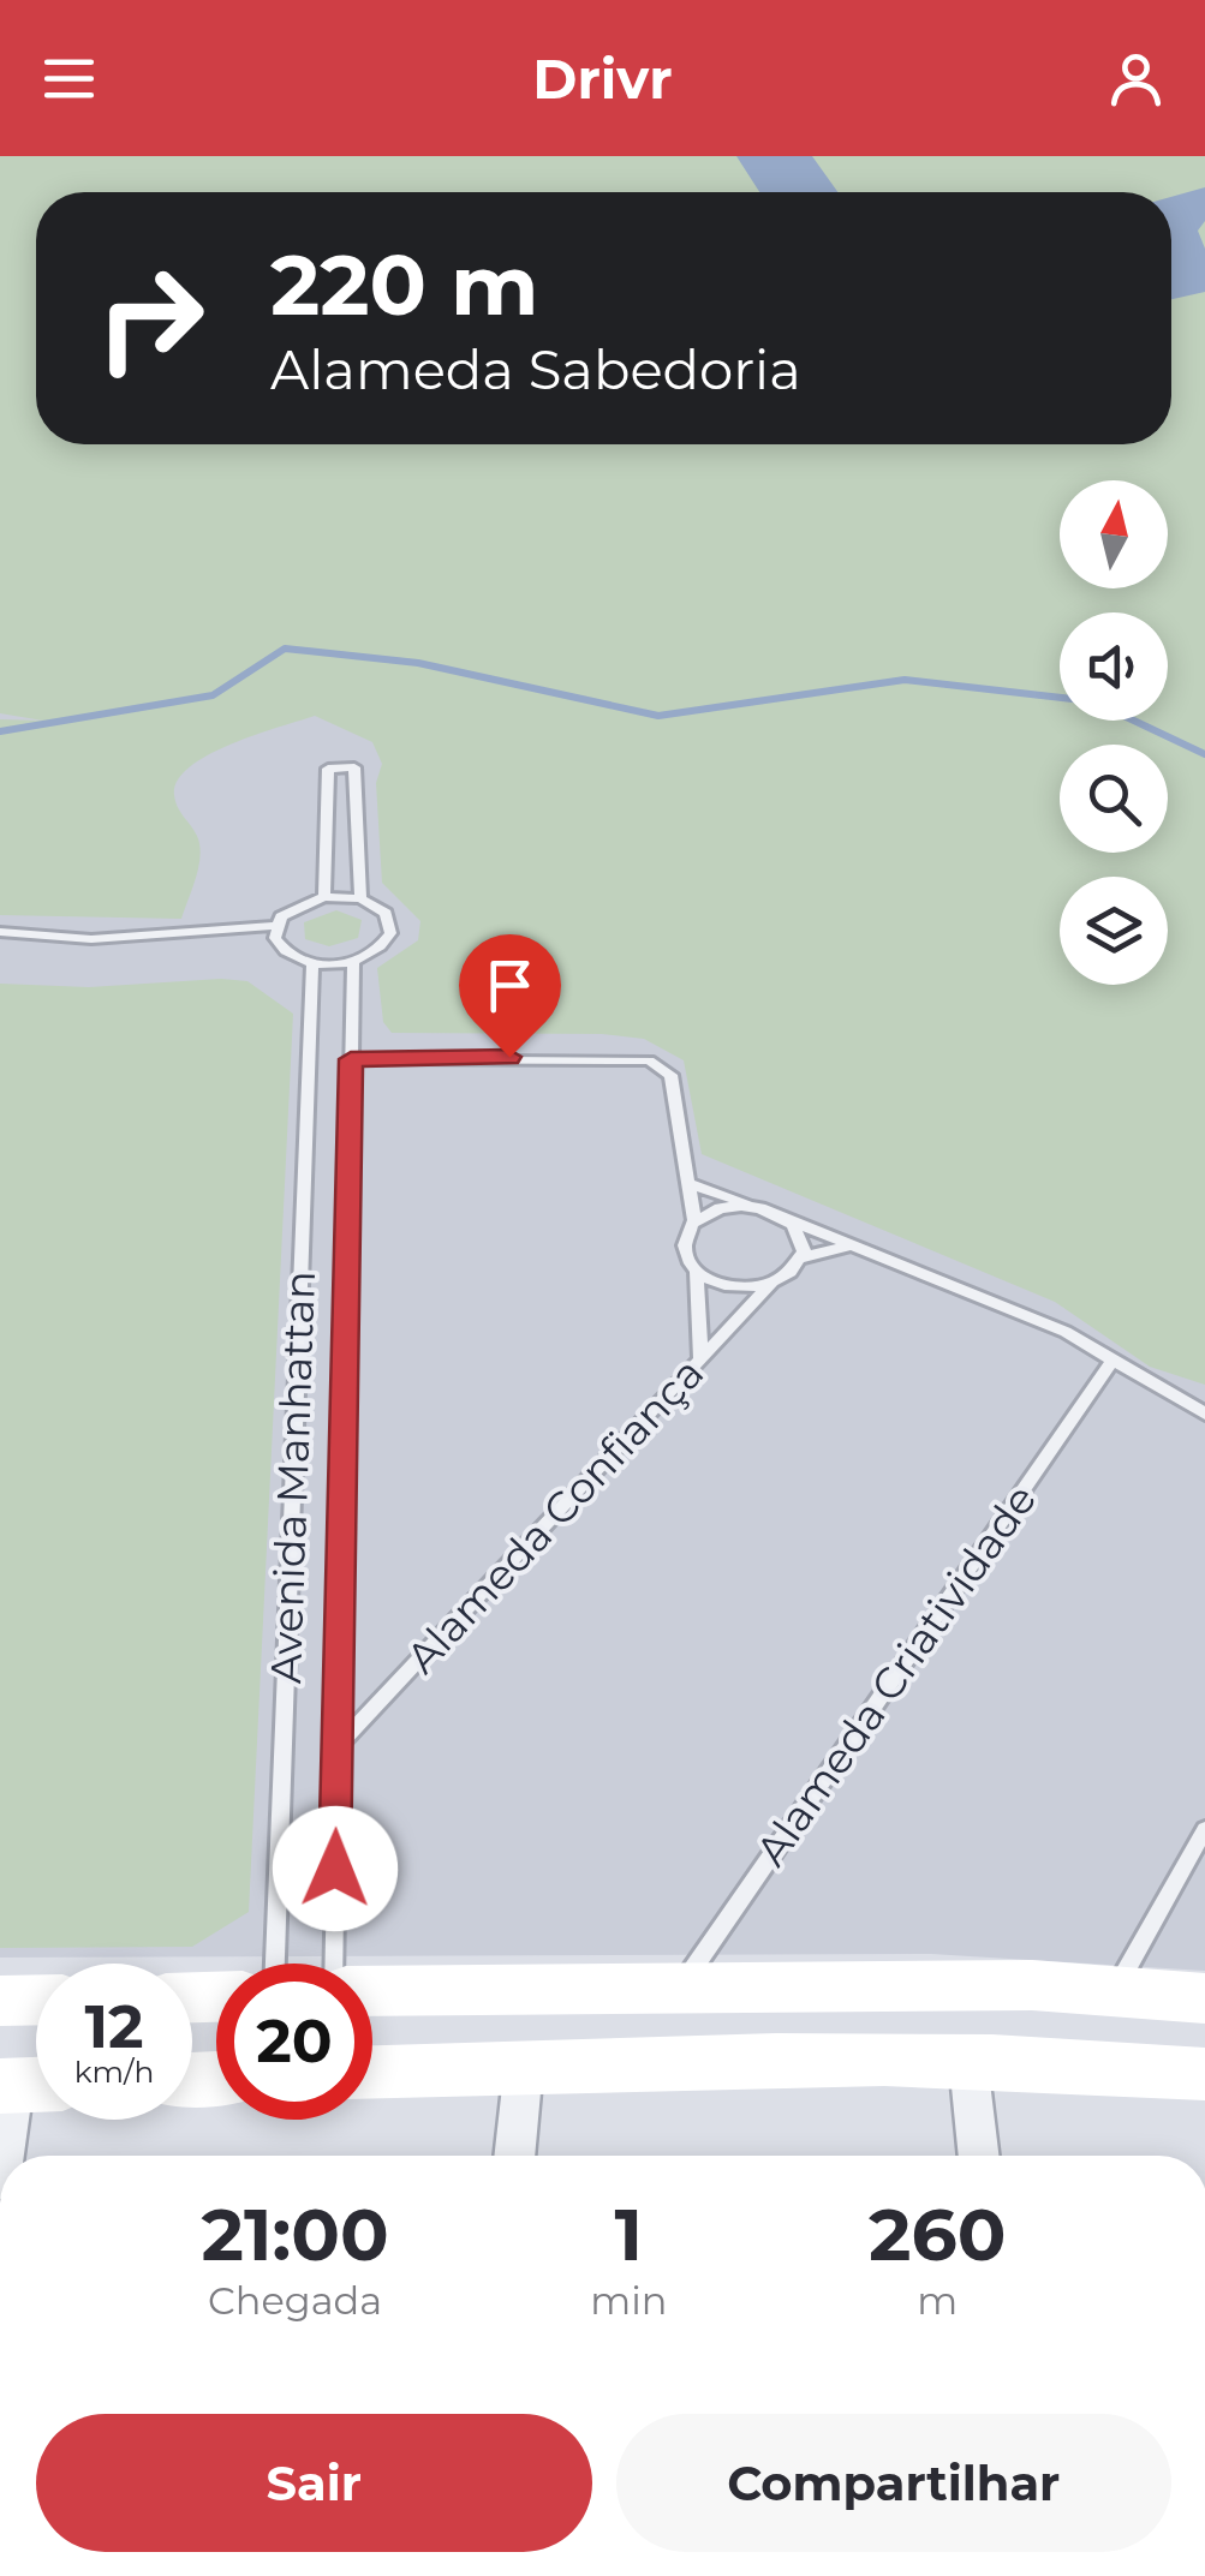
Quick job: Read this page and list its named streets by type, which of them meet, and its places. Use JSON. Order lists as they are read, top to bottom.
{
  "streets": {
    "lane": ["Avenida Manhattan", "Alameda Confiança", "Alameda Criatividade"]
  },
  "crossings": [
    ["Avenida Manhattan", "Alameda Confiança"]
  ],
  "north": "top",
  "page": {
    "header": "Drivr",
    "turn": ["220 m", "Alameda Sabedoria"],
    "speed": "12 km/h",
    "limit": "20",
    "eta": [
      "21:00",
      "Chegada",
      "1",
      "min",
      "260",
      "m"
    ],
    "buttons": ["Sair", "Compartilhar"]
  }
}
